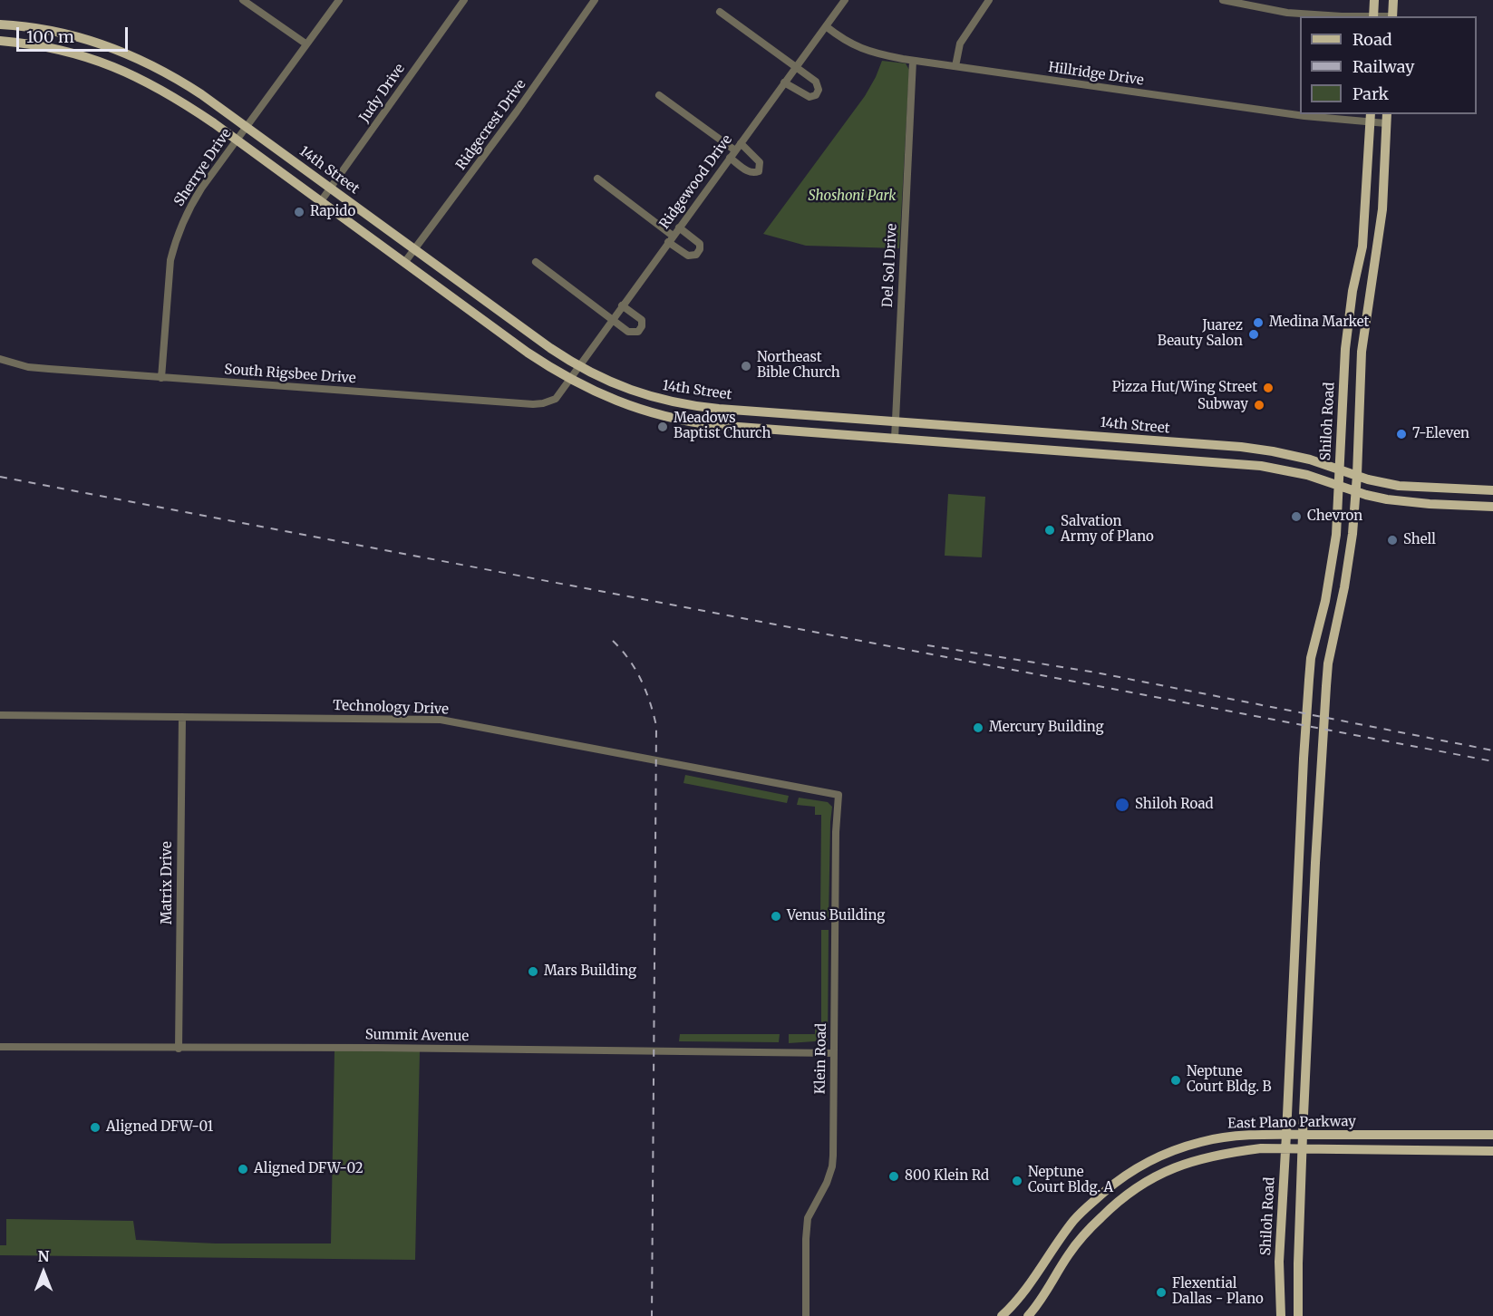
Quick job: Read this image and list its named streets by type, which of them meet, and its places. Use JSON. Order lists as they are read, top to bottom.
{
  "streets": {
    "main road": ["14th Street", "Shiloh Road", "East Plano Parkway"],
    "street": [
      "Hillridge Drive",
      "Judy Drive",
      "Ridgecrest Drive",
      "Sherrye Drive",
      "Ridgewood Drive",
      "Del Sol Drive",
      "South Rigsbee Drive",
      "Technology Drive",
      "Matrix Drive",
      "Summit Avenue",
      "Klein Road"
    ]
  },
  "crossings": [
    ["Hillridge Drive", "Ridgewood Drive"],
    ["Hillridge Drive", "Del Sol Drive"],
    ["Hillridge Drive", "Shiloh Road"],
    ["Judy Drive", "14th Street"],
    ["Ridgecrest Drive", "14th Street"],
    ["Sherrye Drive", "14th Street"],
    ["Sherrye Drive", "South Rigsbee Drive"],
    ["14th Street", "Ridgewood Drive"],
    ["14th Street", "Del Sol Drive"],
    ["14th Street", "Shiloh Road"],
    ["Ridgewood Drive", "South Rigsbee Drive"],
    ["Shiloh Road", "East Plano Parkway"],
    ["Technology Drive", "Matrix Drive"],
    ["Technology Drive", "Klein Road"],
    ["Matrix Drive", "Summit Avenue"],
    ["Summit Avenue", "Klein Road"]
  ],
  "parks": ["Shoshoni Park"],
  "places": [
    "Rapido",
    "Medina Market",
    "Juarez Beauty Salon",
    "Northeast Bible Church",
    "Pizza Hut/Wing Street",
    "Subway",
    "Meadows Baptist Church",
    "7-Eleven",
    "Chevron",
    "Salvation Army of Plano",
    "Shell",
    "Mercury Building",
    "Shiloh Road",
    "Venus Building",
    "Mars Building",
    "Neptune Court Bldg. B",
    "Aligned DFW-01",
    "Aligned DFW-02",
    "800 Klein Rd",
    "Neptune Court Bldg. A",
    "Flexential Dallas - Plano"
  ],
  "legend": ["Road", "Railway", "Park"],
  "scale_bar": "100 m",
  "north": "top"
}
